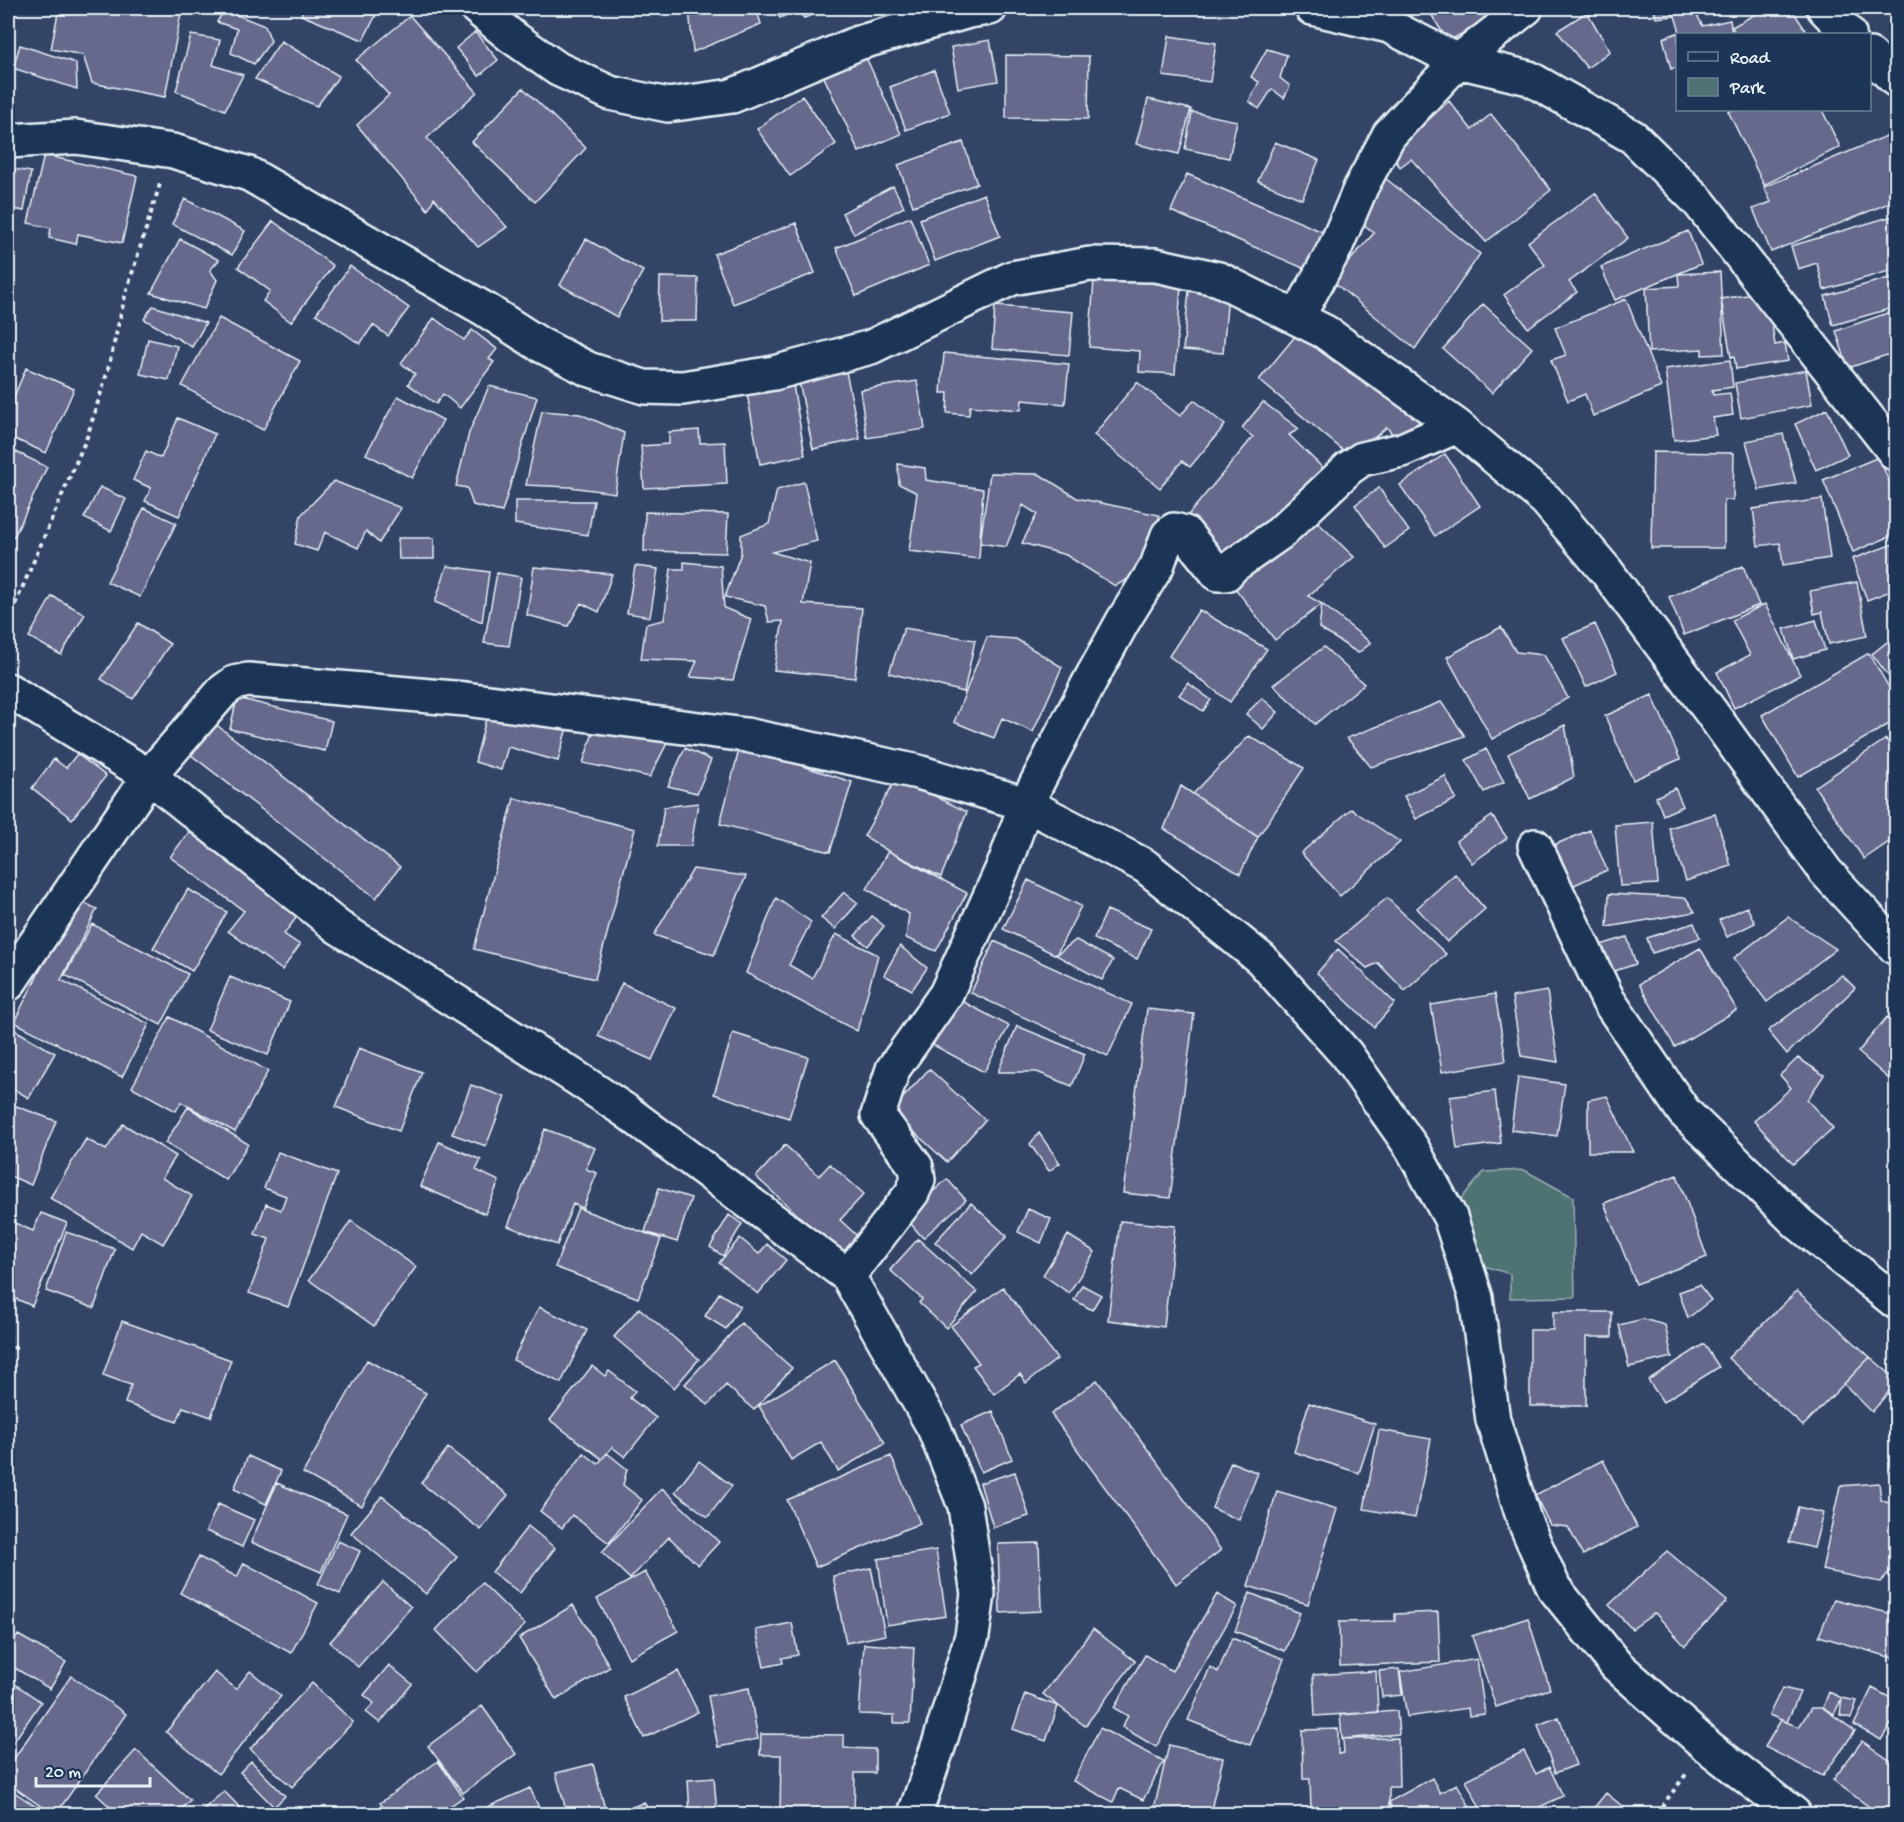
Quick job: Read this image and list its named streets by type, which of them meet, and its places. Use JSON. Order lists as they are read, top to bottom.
{
  "legend": ["Road", "Park"],
  "scale_bar": "20 m"
}
